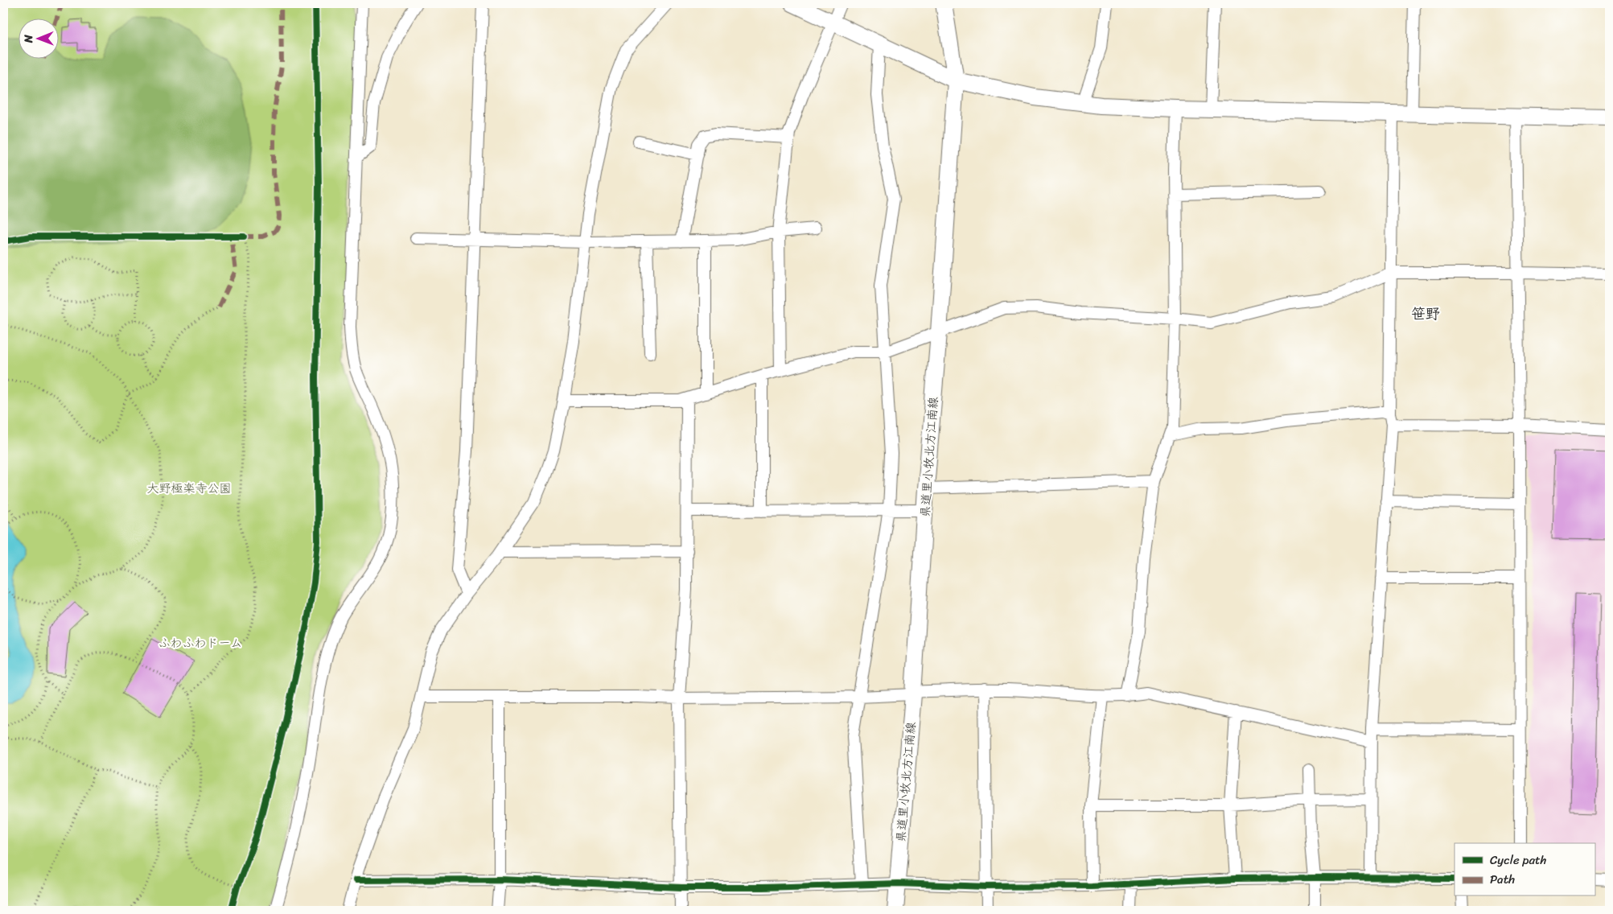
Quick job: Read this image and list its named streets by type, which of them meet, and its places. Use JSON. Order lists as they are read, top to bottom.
{
  "streets": {
    "main road": ["県道里小牧北方江南線"]
  },
  "districts": ["笹野"],
  "parks": ["大野極楽寺公園", "ふわふわドーム"],
  "legend": ["Cycle path", "Path"],
  "north": "left"
}
